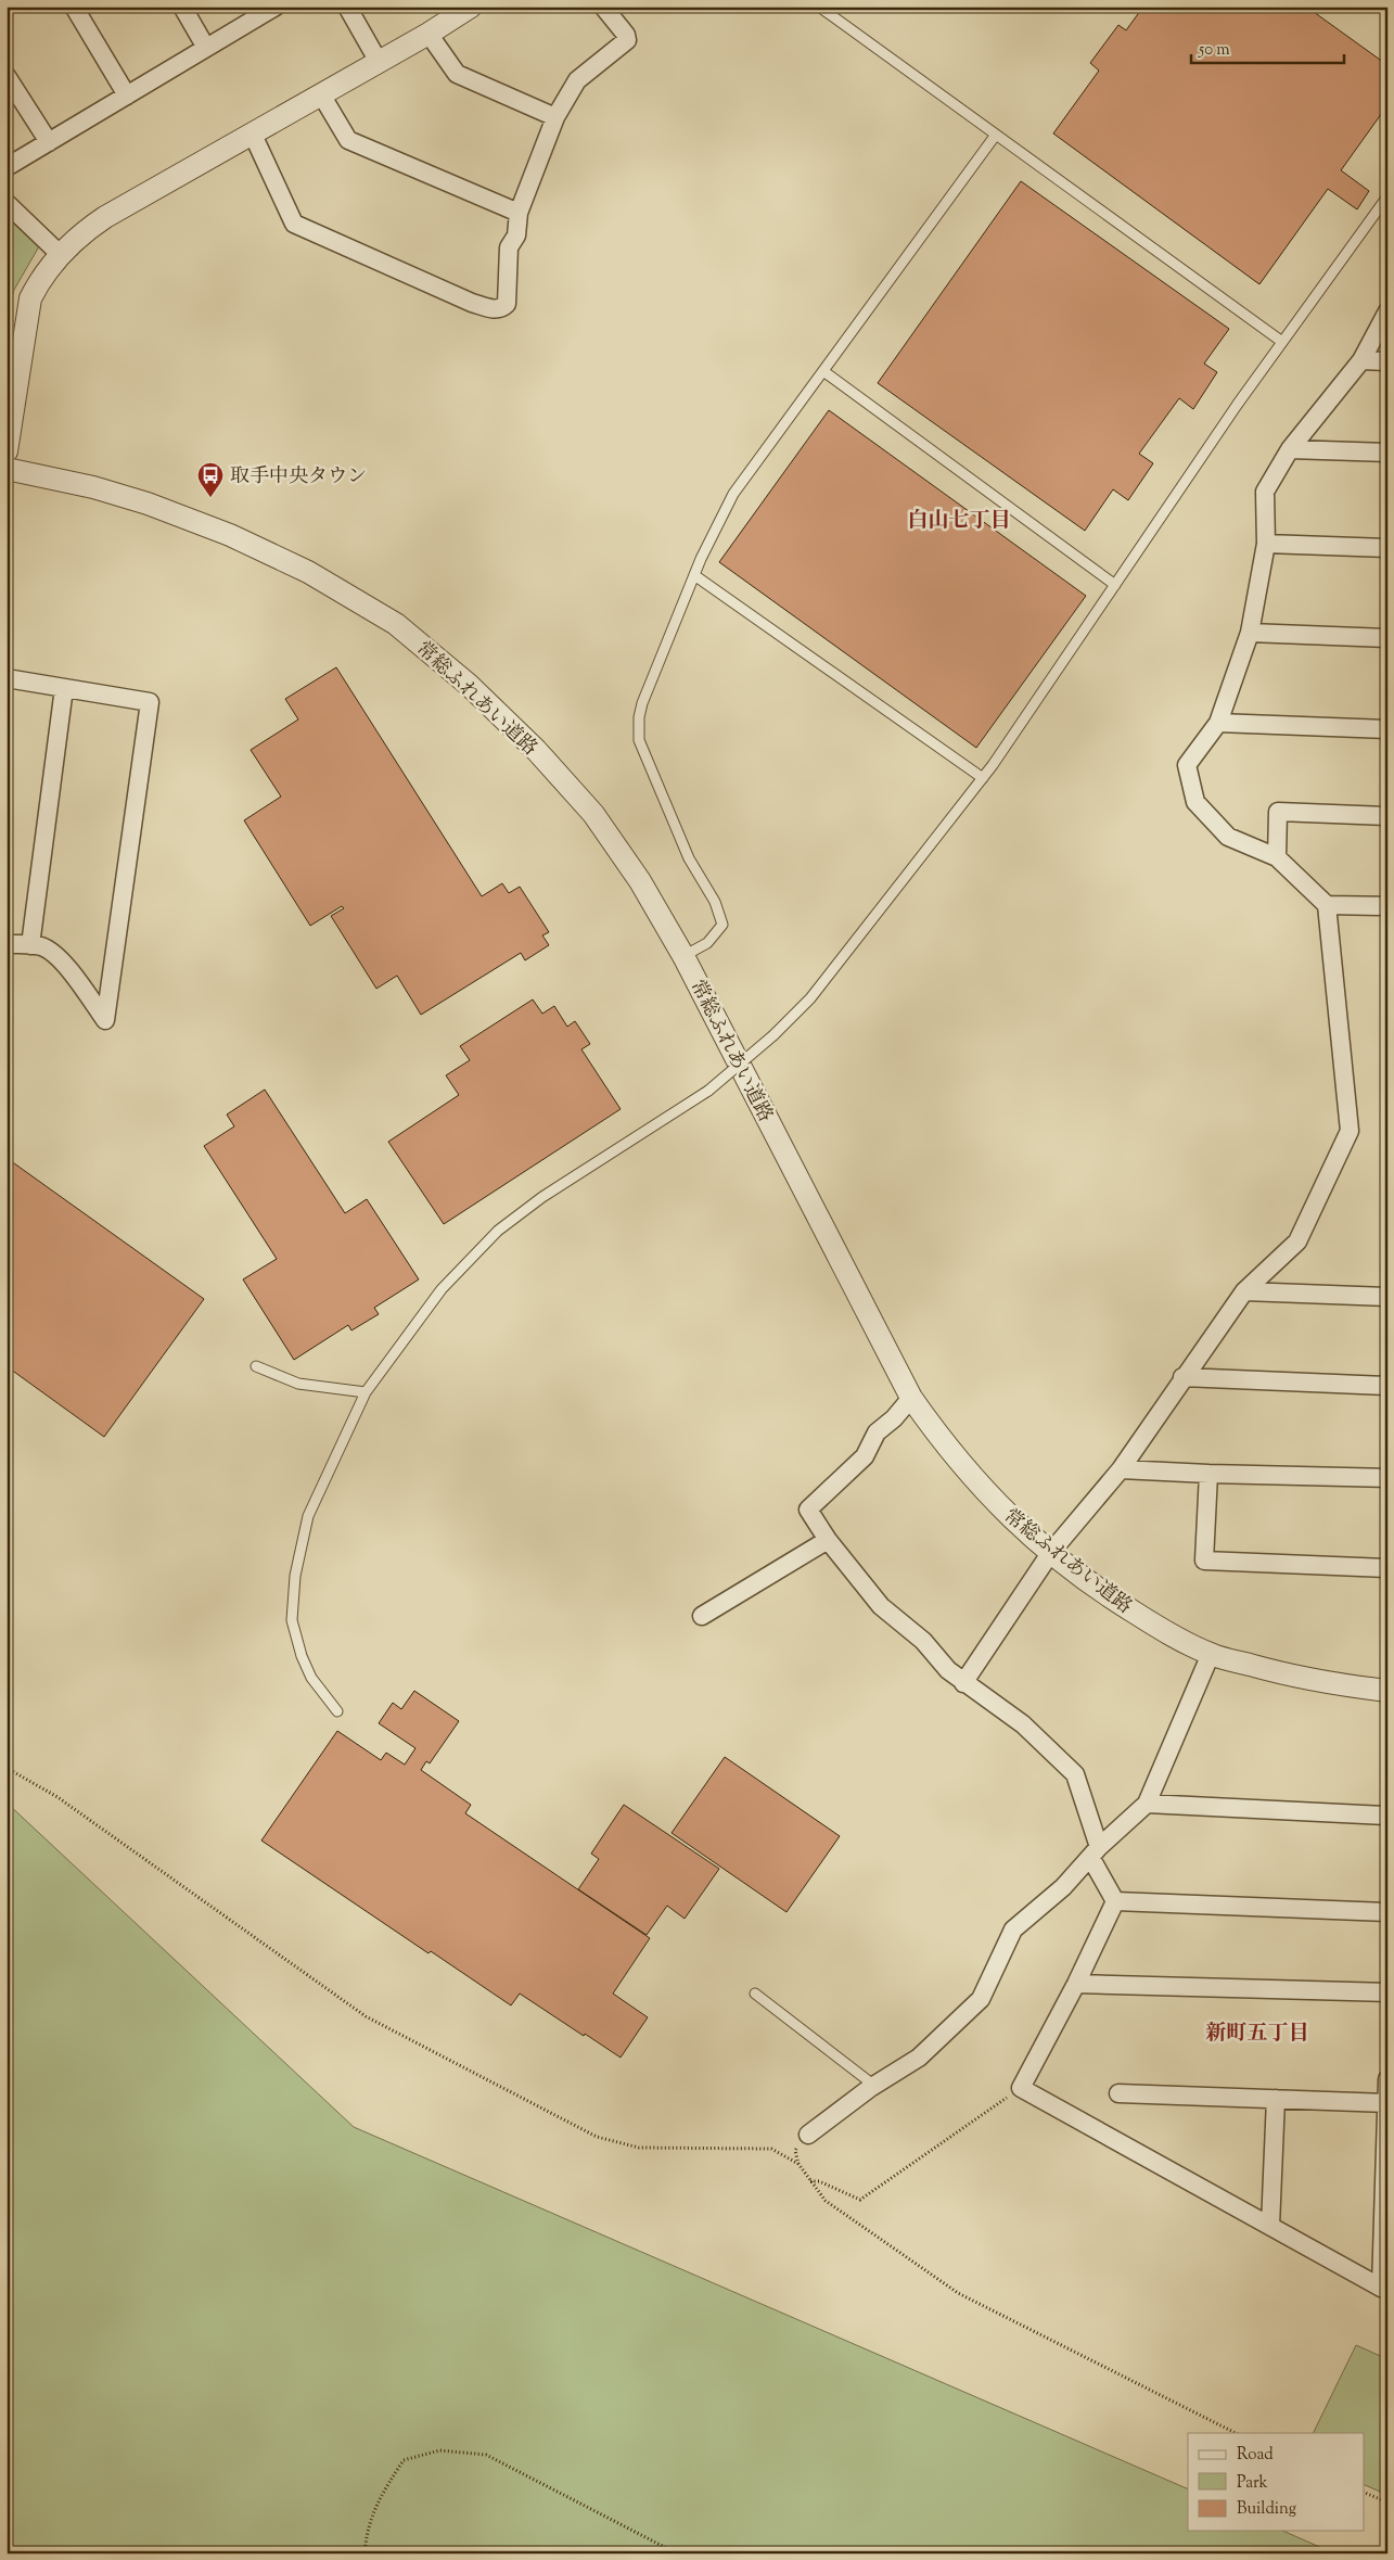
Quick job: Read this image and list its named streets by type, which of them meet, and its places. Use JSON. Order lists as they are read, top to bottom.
{
  "streets": {
    "street": ["常総ふれあい道路"]
  },
  "districts": ["白山七丁目", "新町五丁目"],
  "places": {
    "bus stop": ["取手中央タウン"]
  },
  "legend": ["Road", "Park", "Building"],
  "scale_bar": "50 m"
}
